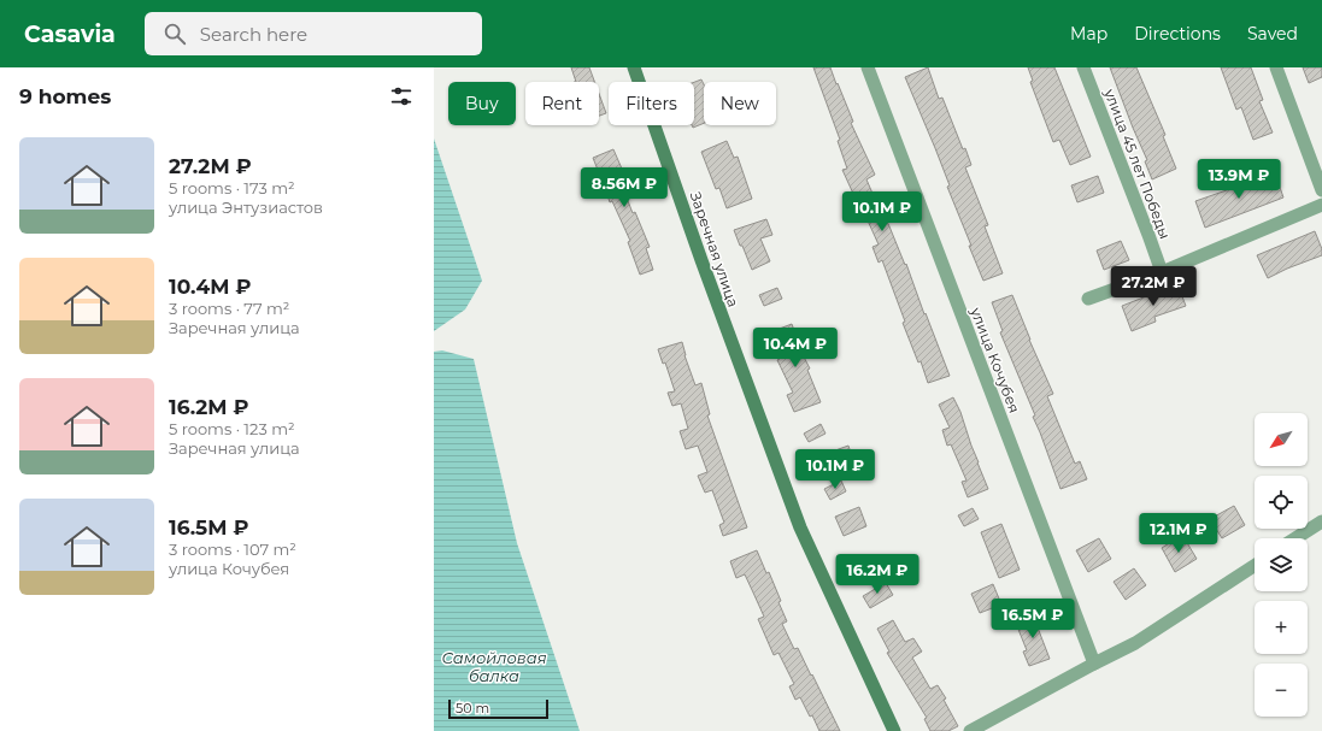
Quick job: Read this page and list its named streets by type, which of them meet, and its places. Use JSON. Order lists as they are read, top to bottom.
{
  "streets": {
    "main road": ["Заречная улица"],
    "street": ["улица 45 лет Победы", "улица Кочубея"]
  },
  "water": ["Самойловая балка"],
  "scale_bar": "50 m",
  "north": "bottom left",
  "page": {
    "header": "Casavia",
    "search": "Search here",
    "nav": ["Map", "Directions", "Saved"],
    "heading": "9 homes",
    "chip": [
      "Buy",
      "Rent",
      "Filters",
      "New"
    ],
    "list": [
      {
        "name": "27.2M ₽",
        "note": "5 rooms · 173 m² · улица Энтузиастов"
      },
      {
        "name": "10.4M ₽",
        "note": "3 rooms · 77 m² · Заречная улица"
      },
      {
        "name": "16.2M ₽",
        "note": "5 rooms · 123 m² · Заречная улица"
      },
      {
        "name": "16.5M ₽",
        "note": "3 rooms · 107 m² · улица Кочубея"
      }
    ],
    "price": [
      "13.9M ₽",
      "8.56M ₽",
      "10.1M ₽",
      "27.2M ₽",
      "10.4M ₽",
      "10.1M ₽",
      "12.1M ₽",
      "16.2M ₽",
      "16.5M ₽"
    ],
    "map_buttons": ["+", "−"],
    "scale": "50 m"
  }
}
